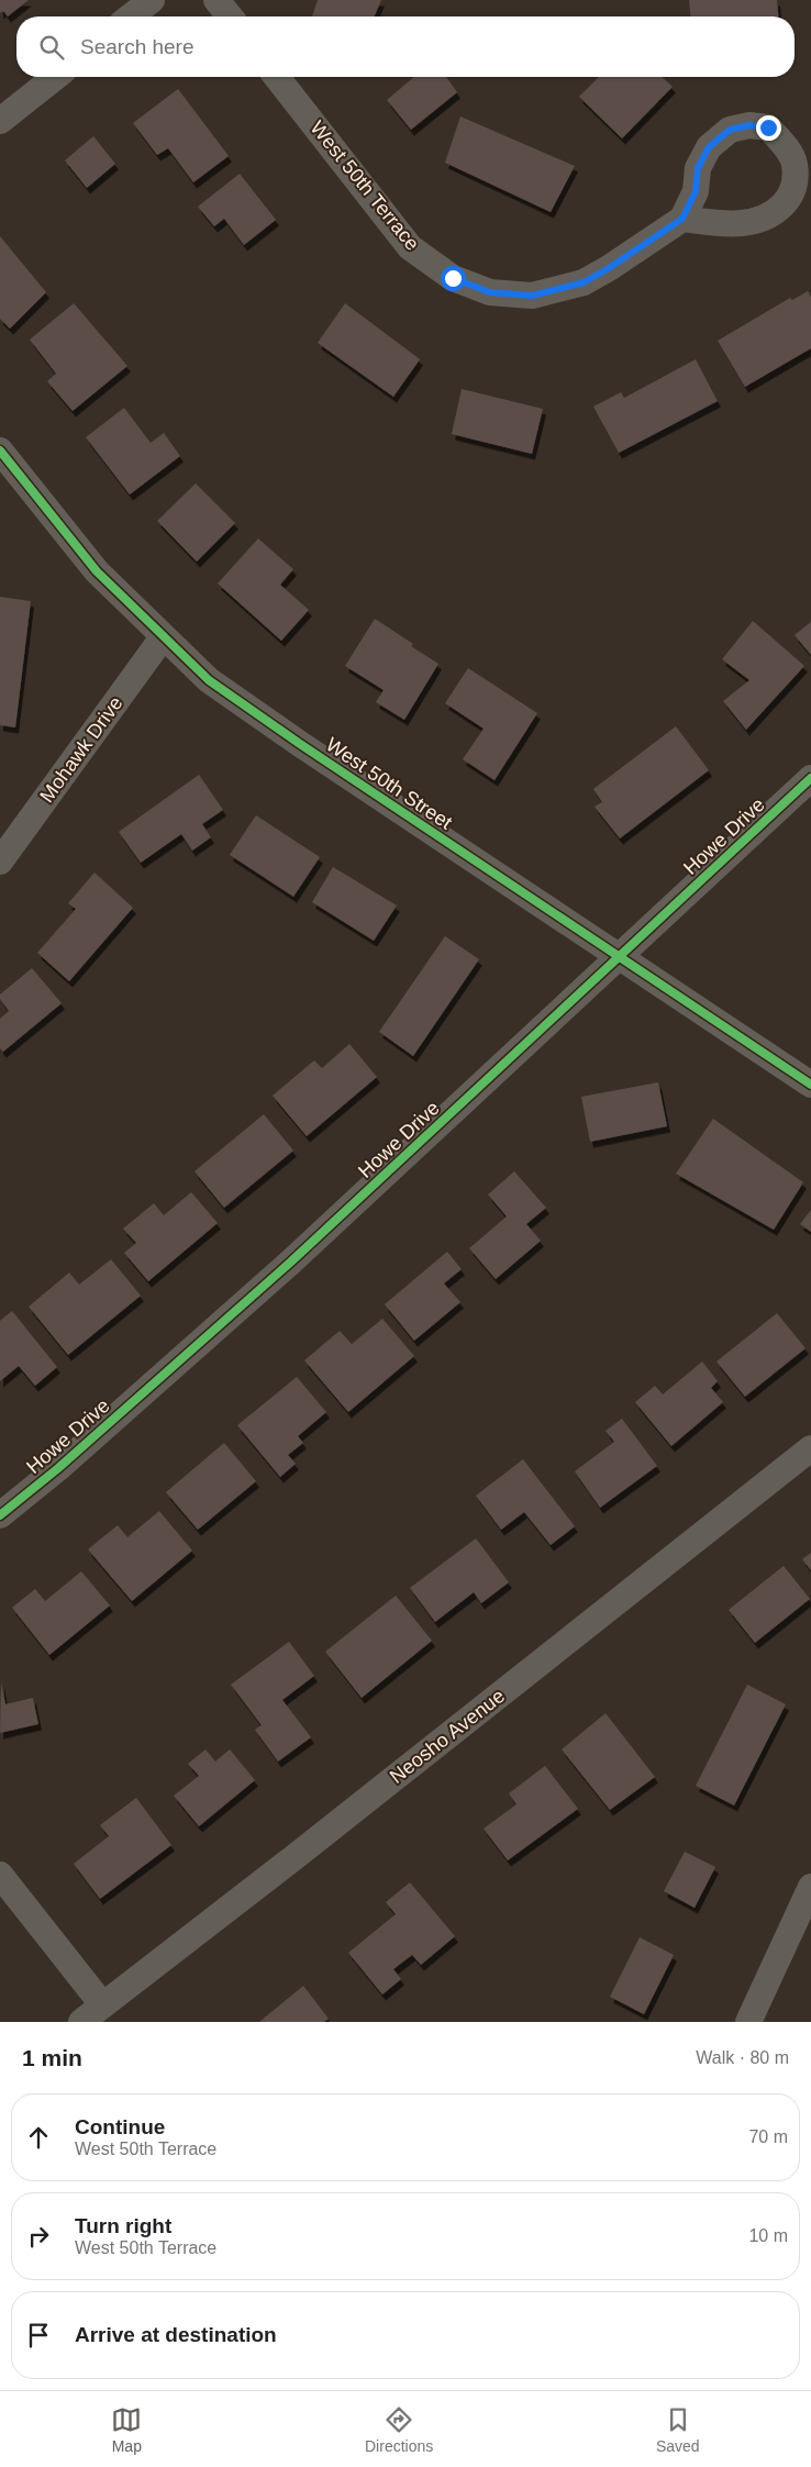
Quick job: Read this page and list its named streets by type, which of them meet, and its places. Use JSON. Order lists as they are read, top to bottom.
{
  "streets": {
    "street": [
      "West 50th Terrace",
      "Mohawk Drive",
      "West 50th Street",
      "Howe Drive",
      "Neosho Avenue"
    ]
  },
  "crossings": [
    ["Mohawk Drive", "West 50th Street"],
    ["West 50th Street", "Howe Drive"]
  ],
  "page": {
    "search": "Search here",
    "heading": ["1 min", "Walk · 80 m"],
    "list": [
      ["Continue", "West 50th Terrace", "70 m"],
      ["Turn right", "West 50th Terrace", "10 m"],
      "Arrive at destination"
    ],
    "nav": ["Map", "Directions", "Saved"]
  }
}
